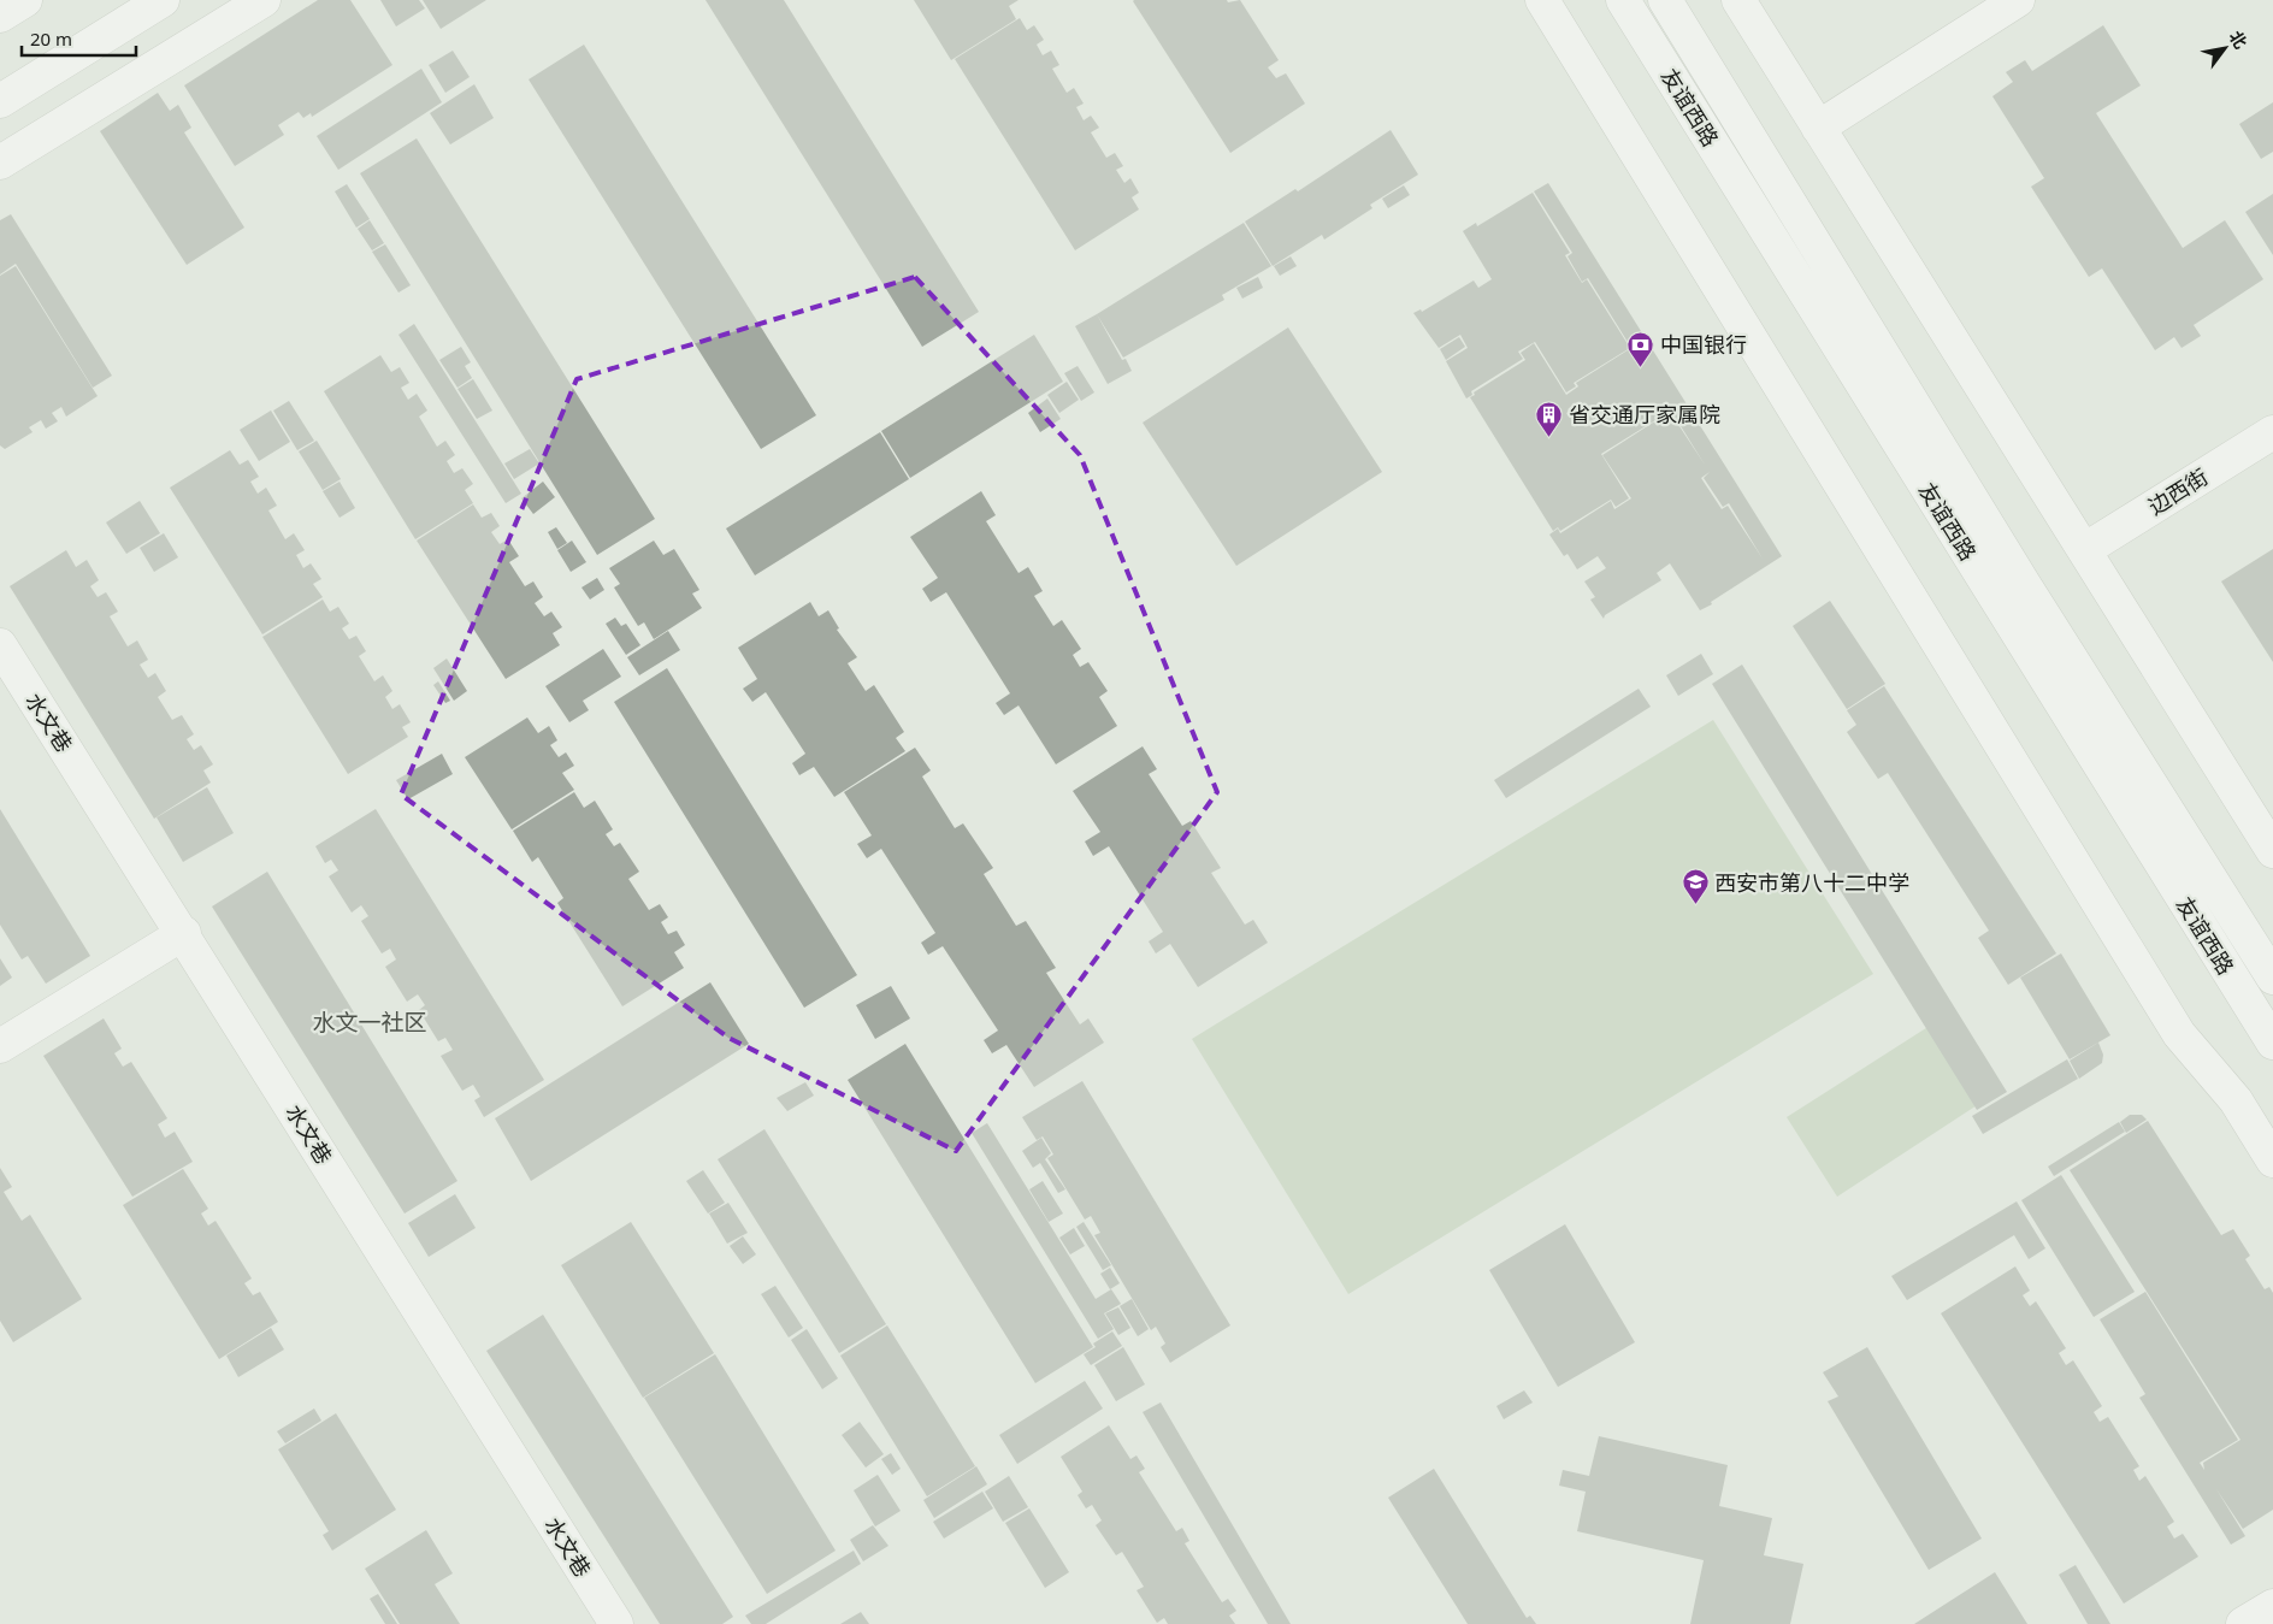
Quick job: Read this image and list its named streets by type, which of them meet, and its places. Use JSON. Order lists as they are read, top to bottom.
{
  "streets": {
    "street": ["友谊西路", "边西街", "水文巷"]
  },
  "districts": ["水文一社区"],
  "places": {
    "bank": ["中国银行"],
    "building": ["省交通厅家属院"],
    "school or university": ["西安市第八十二中学"]
  },
  "scale_bar": "20 m",
  "north": "top right"
}
